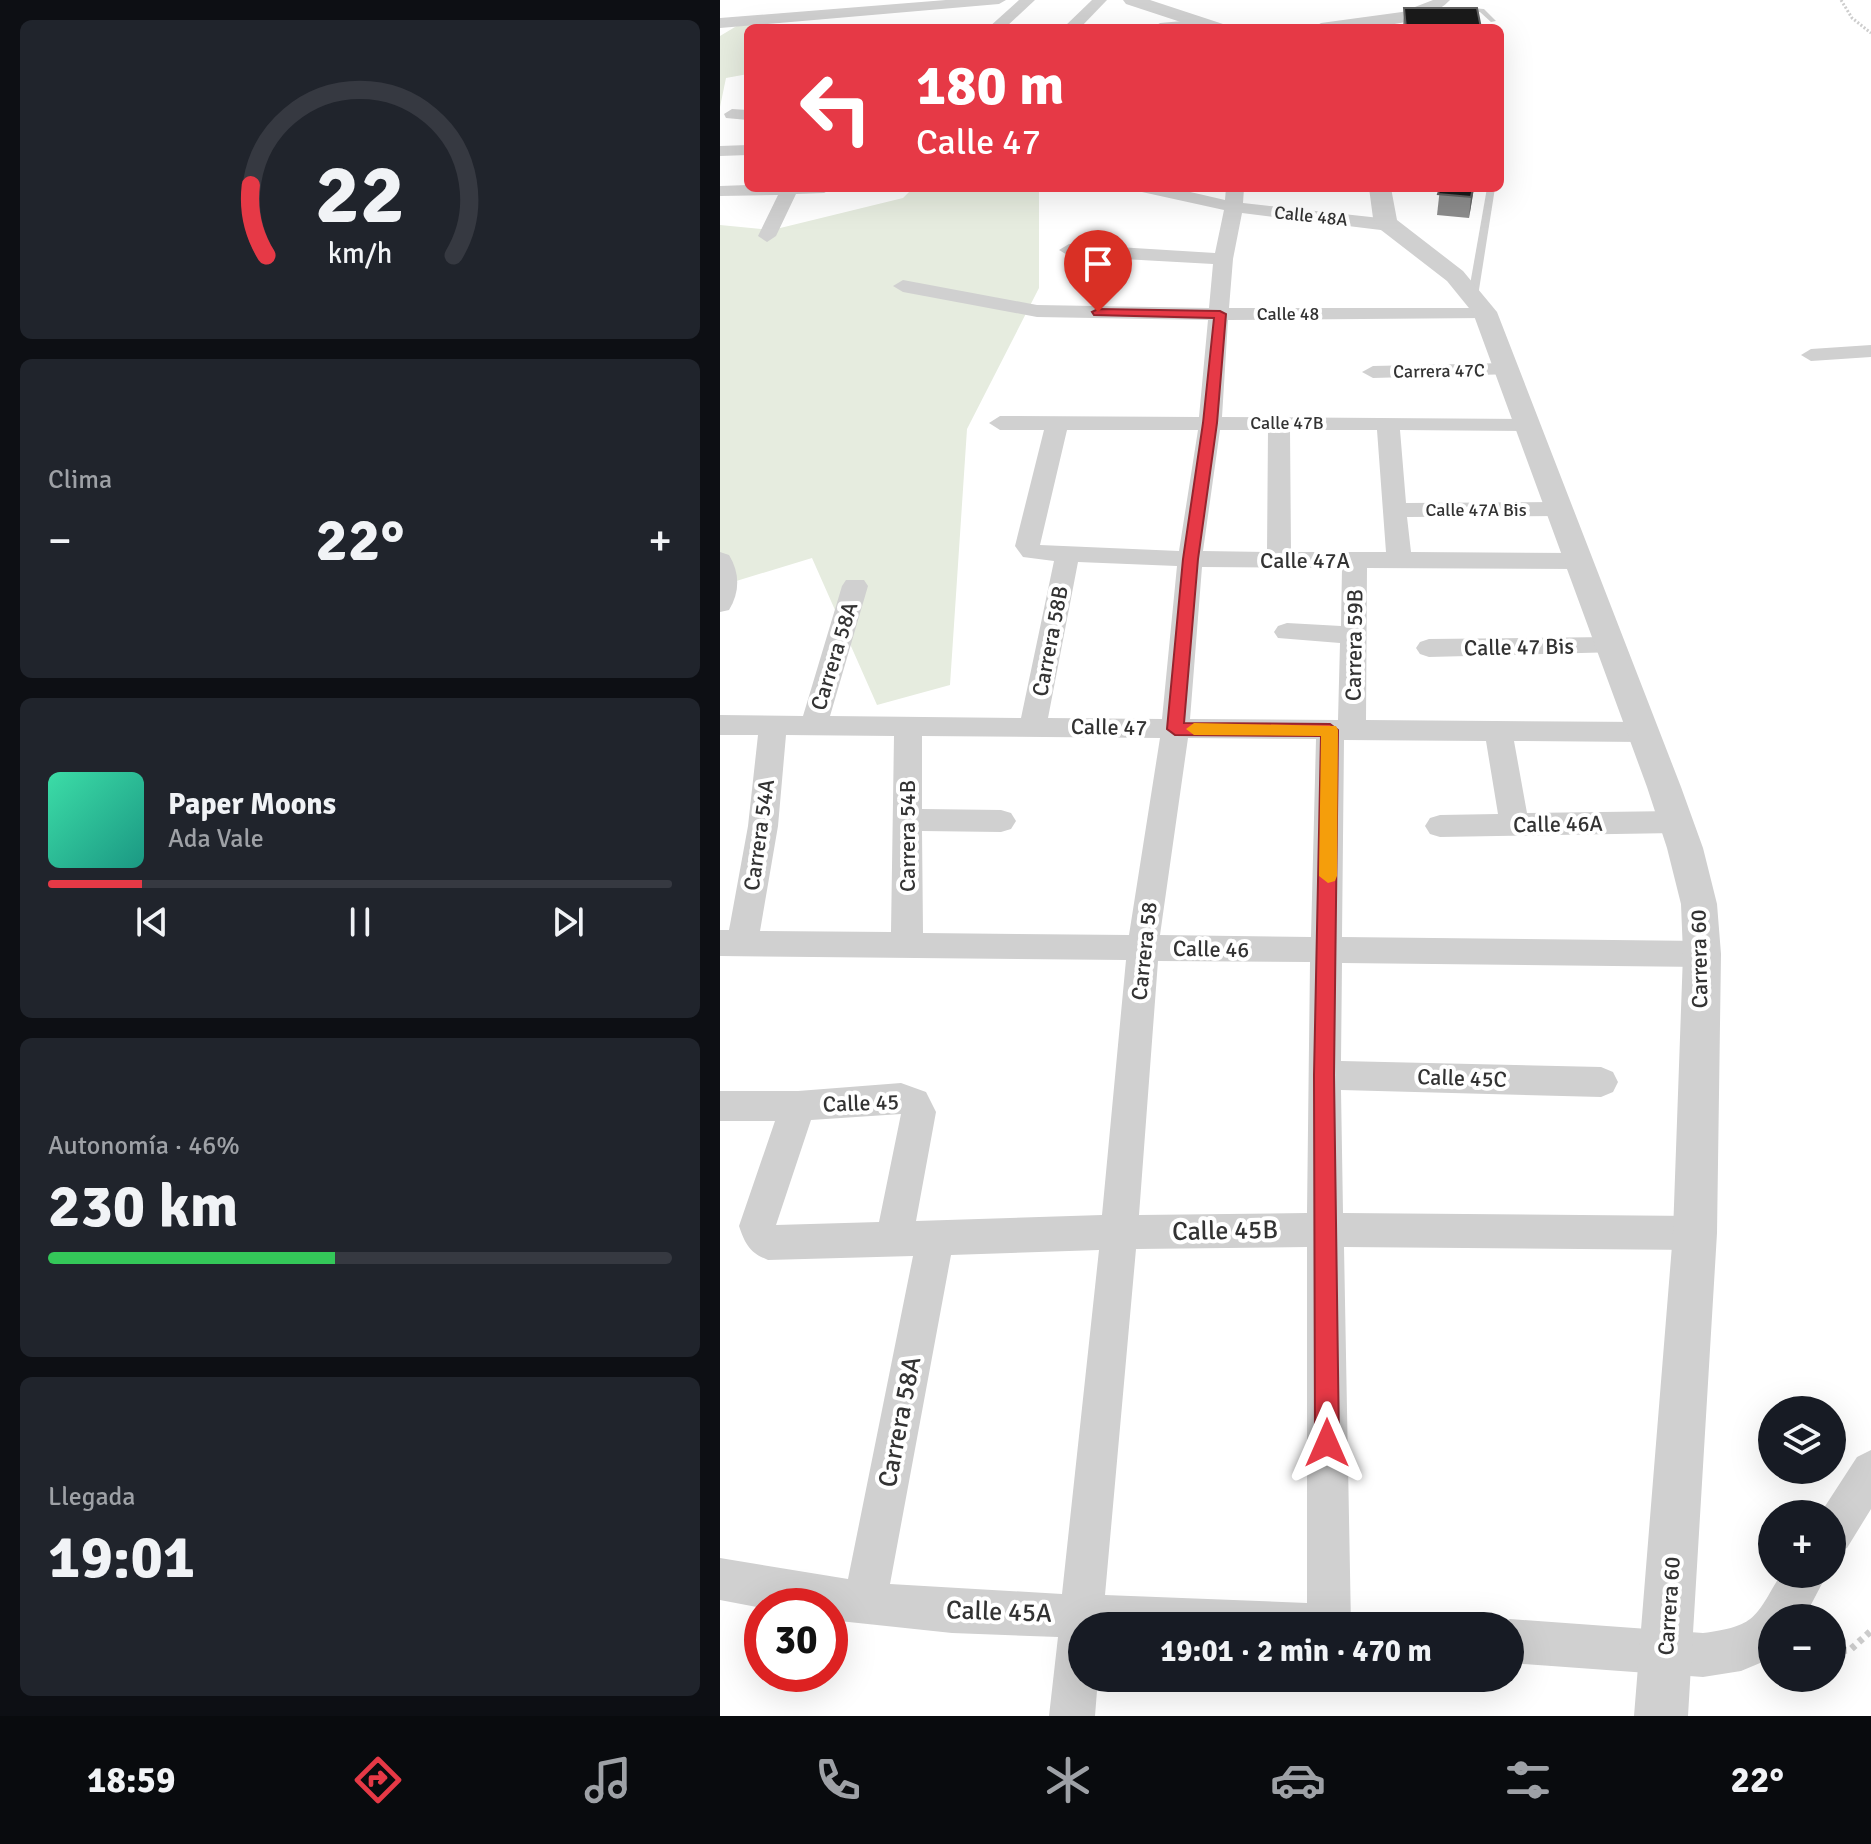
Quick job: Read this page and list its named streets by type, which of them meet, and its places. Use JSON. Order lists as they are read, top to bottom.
{
  "streets": {
    "street": [
      "Calle 48A",
      "Calle 48",
      "Carrera 47C",
      "Calle 47B",
      "Calle 47A Bis",
      "Calle 47A",
      "Carrera 58B",
      "Carrera 59B",
      "Calle 47 Bis",
      "Carrera 58A",
      "Calle 47",
      "Calle 46A",
      "Carrera 54A",
      "Carrera 54B",
      "Calle 46",
      "Carrera 58",
      "Carrera 60",
      "Calle 45C",
      "Calle 45",
      "Calle 45B",
      "Calle 45A"
    ]
  },
  "crossings": [
    ["Calle 48A", "Carrera 58"],
    ["Calle 48A", "Carrera 60"],
    ["Calle 48", "Carrera 58"],
    ["Calle 48", "Carrera 60"],
    ["Carrera 47C", "Carrera 60"],
    ["Calle 47B", "Calle 47A"],
    ["Calle 47B", "Carrera 58"],
    ["Calle 47B", "Carrera 60"],
    ["Calle 47A Bis", "Carrera 60"],
    ["Calle 47A", "Carrera 58B"],
    ["Calle 47A", "Carrera 59B"],
    ["Calle 47A", "Carrera 58"],
    ["Calle 47A", "Carrera 60"],
    ["Carrera 58B", "Calle 47"],
    ["Carrera 59B", "Calle 47"],
    ["Carrera 59B", "Calle 46"],
    ["Carrera 59B", "Calle 45C"],
    ["Carrera 59B", "Calle 45B"],
    ["Calle 47 Bis", "Carrera 60"],
    ["Carrera 58A", "Calle 47"],
    ["Carrera 58A", "Calle 45B"],
    ["Carrera 58A", "Calle 45A"],
    ["Calle 47", "Carrera 54A"],
    ["Calle 47", "Carrera 54B"],
    ["Calle 47", "Carrera 58"],
    ["Calle 47", "Carrera 60"],
    ["Calle 46A", "Carrera 60"],
    ["Carrera 54A", "Calle 46"],
    ["Carrera 54B", "Calle 46"],
    ["Calle 46", "Carrera 58"],
    ["Calle 46", "Carrera 60"],
    ["Carrera 58", "Calle 45B"],
    ["Carrera 60", "Calle 45B"],
    ["Calle 45", "Calle 45B"]
  ],
  "page": {
    "turn": ["180 m", "Calle 47"],
    "tile": [
      "Clima",
      ["Autonomía · 46%", "230 km"],
      ["Llegada", "19:01"]
    ],
    "heat": ["−", "22°", "+"],
    "song": ["Paper Moons", "Ada Vale"],
    "map_buttons": ["+", "−"],
    "limit": "30",
    "trip": "19:01 · 2 min · 470 m",
    "tabs": ["18:59", "22°"],
    "gauge": ["22", "km/h"]
  }
}
